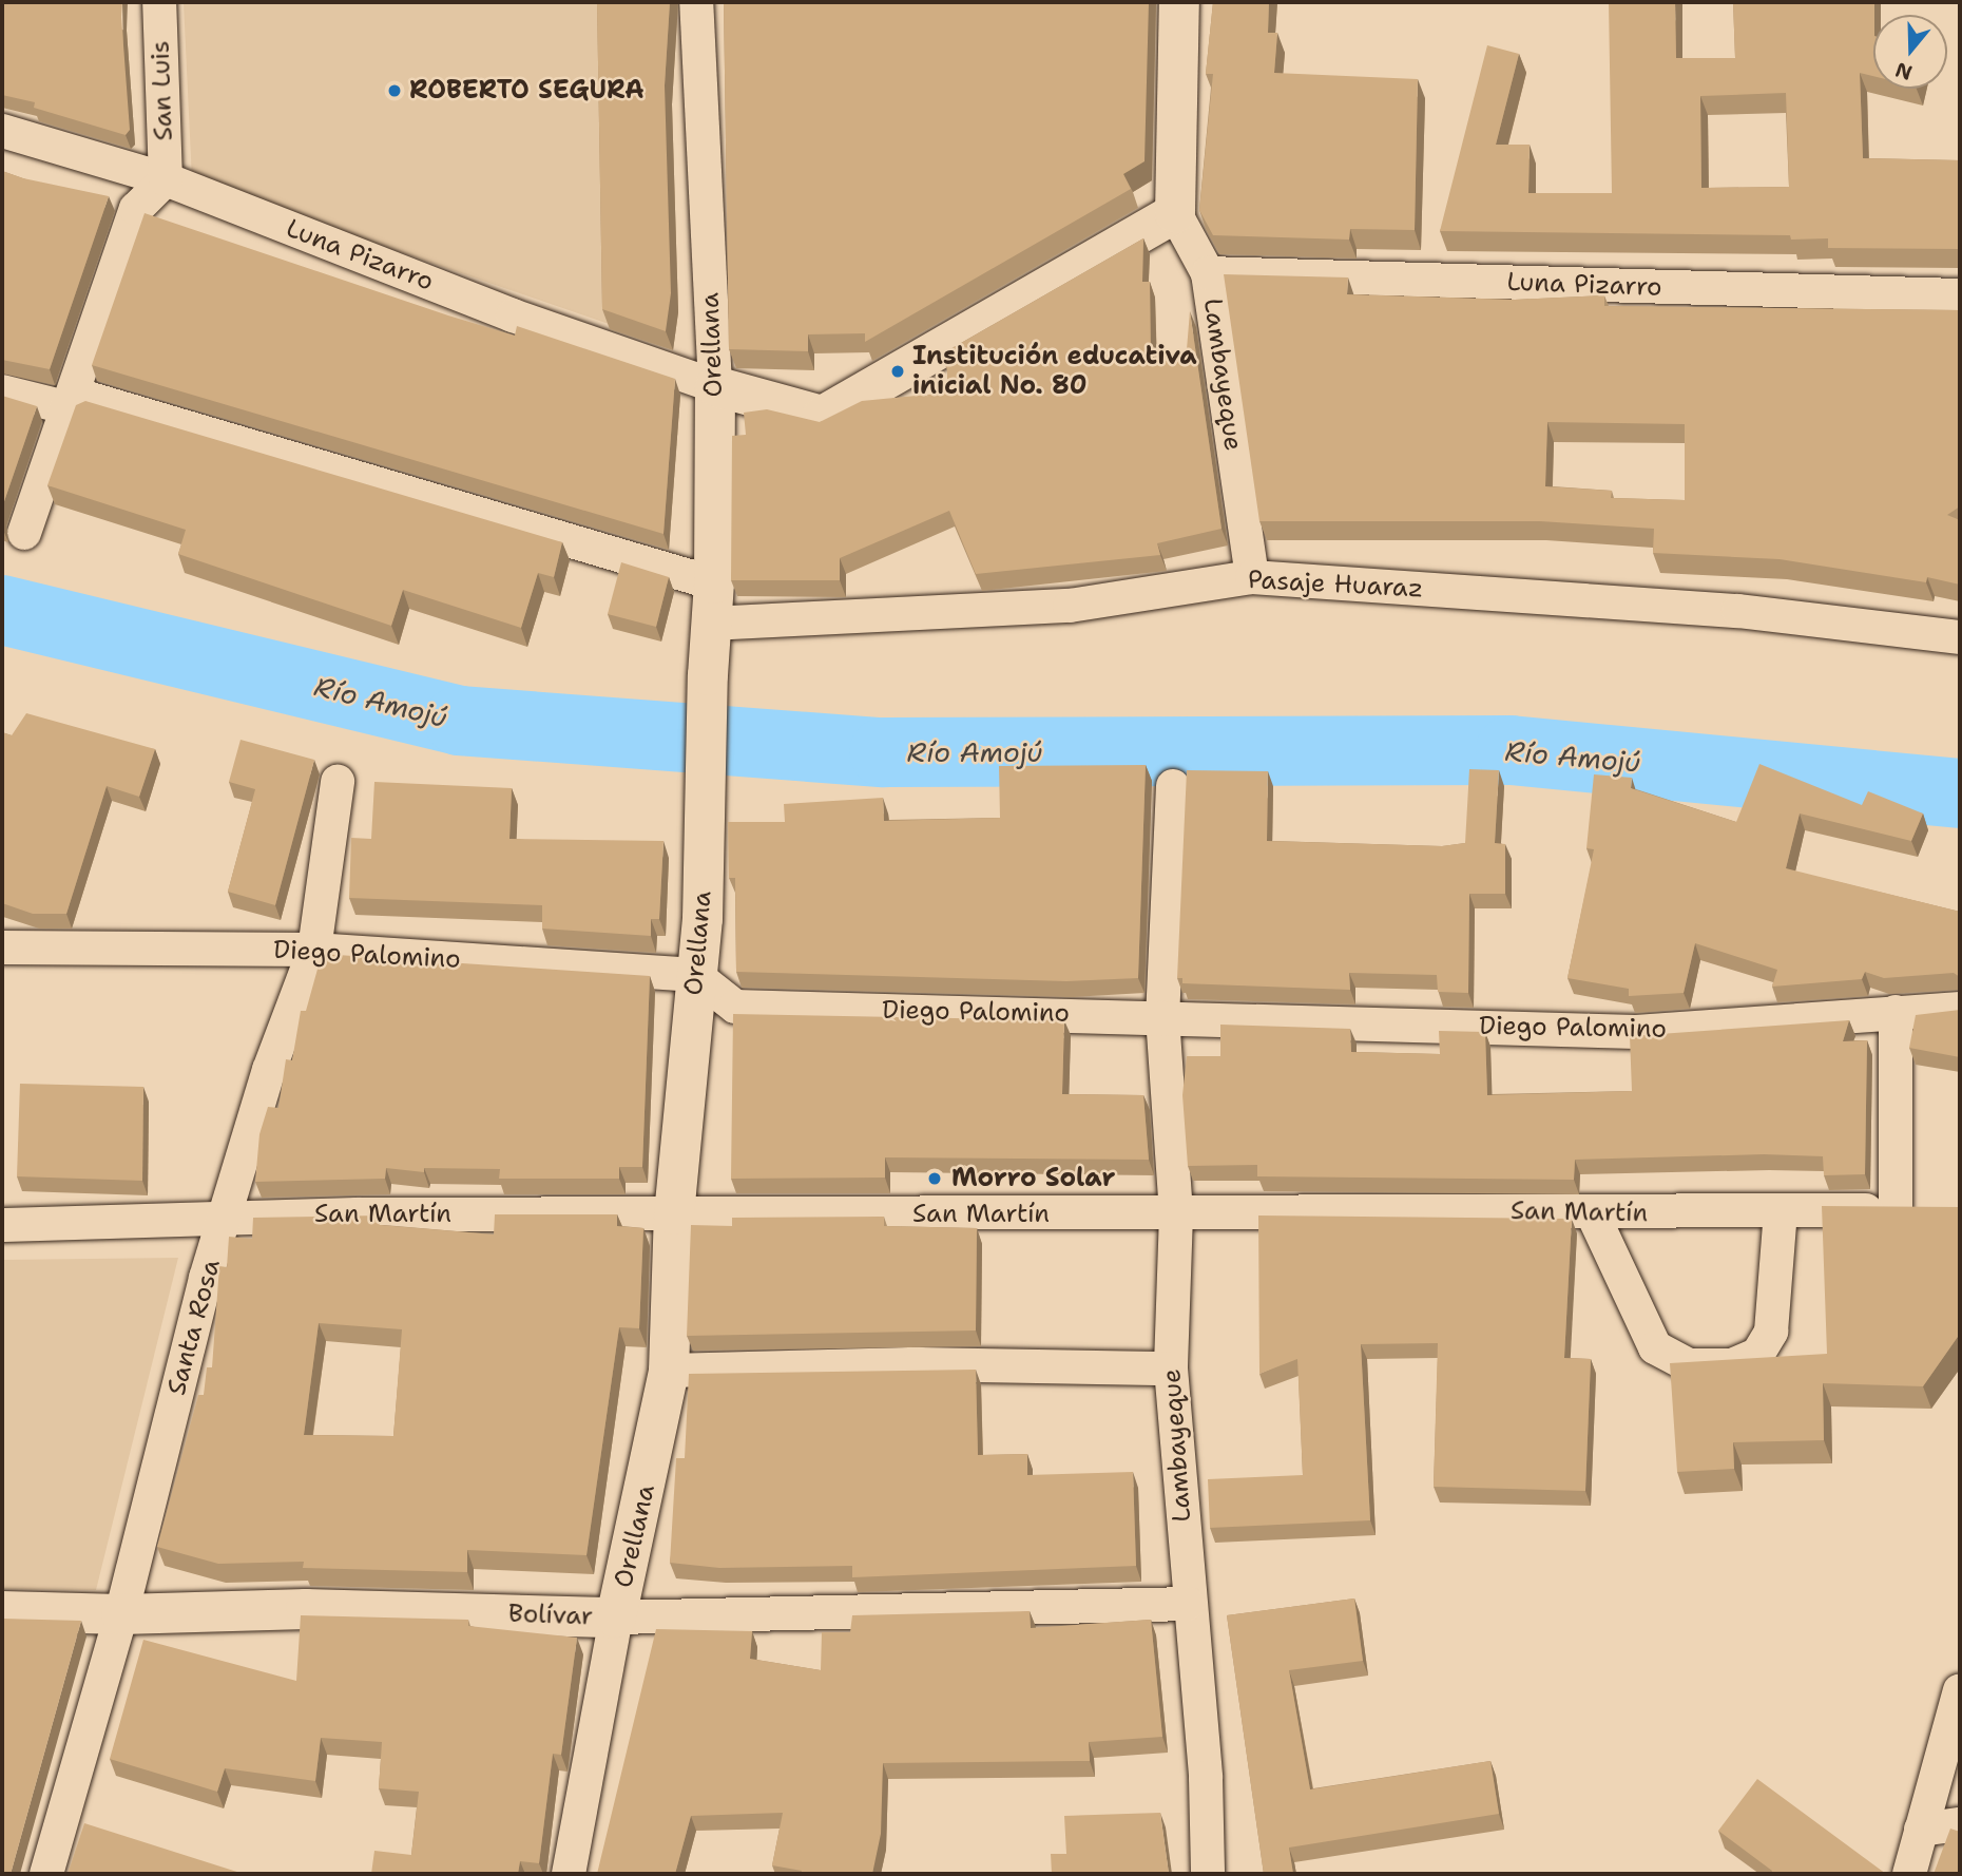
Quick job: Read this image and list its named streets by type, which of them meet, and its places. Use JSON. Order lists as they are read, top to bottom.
{
  "streets": {
    "street": [
      "San Luis",
      "Luna Pizarro",
      "Orellana",
      "Lambayeque",
      "Pasaje Huaraz",
      "Diego Palomino",
      "San Martín",
      "Santa Rosa",
      "Bolívar"
    ]
  },
  "crossings": [
    ["San Luis", "Luna Pizarro"],
    ["Luna Pizarro", "Orellana"],
    ["Luna Pizarro", "Lambayeque"],
    ["Orellana", "Pasaje Huaraz"],
    ["Orellana", "Diego Palomino"],
    ["Orellana", "San Martín"],
    ["Orellana", "Bolívar"],
    ["Lambayeque", "Pasaje Huaraz"],
    ["Lambayeque", "Diego Palomino"],
    ["Lambayeque", "San Martín"],
    ["Lambayeque", "Bolívar"],
    ["Diego Palomino", "San Martín"],
    ["Diego Palomino", "Santa Rosa"],
    ["San Martín", "Santa Rosa"],
    ["Santa Rosa", "Bolívar"]
  ],
  "water": ["Río Amojú"],
  "places": ["ROBERTO SEGURA", "Institución educativa inicial No. 80", "Morro Solar"],
  "north": "bottom"
}
